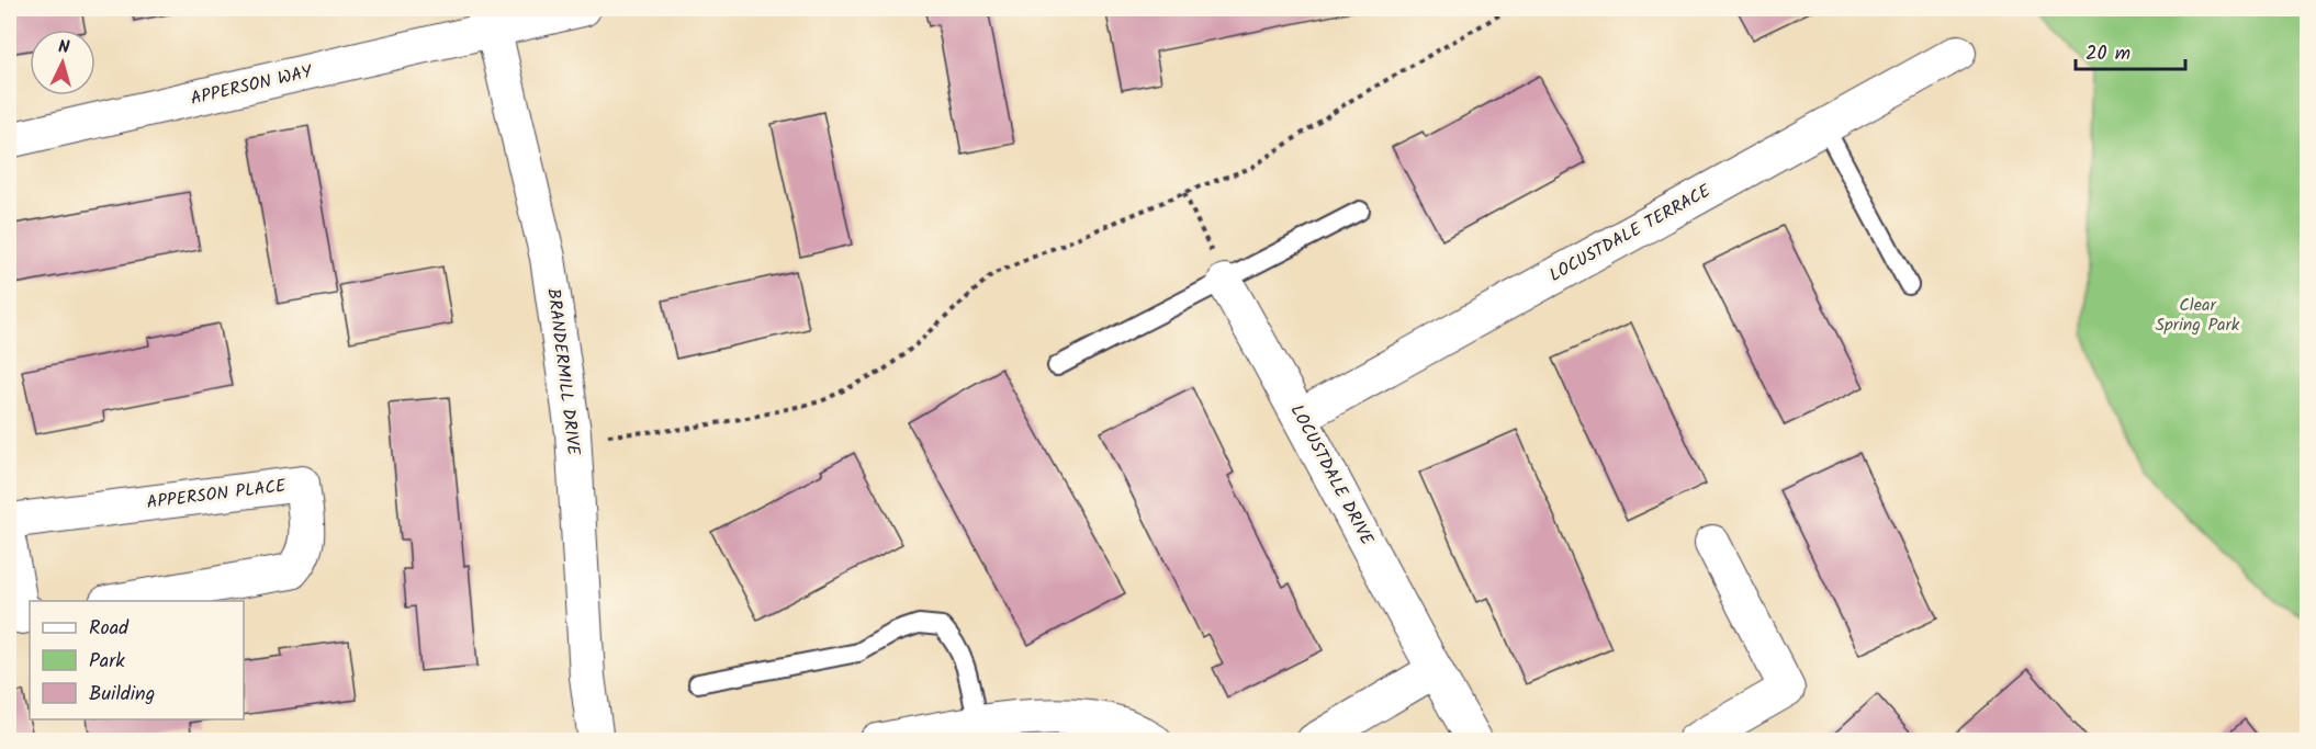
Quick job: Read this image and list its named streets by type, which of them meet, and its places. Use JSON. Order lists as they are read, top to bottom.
{
  "streets": {
    "street": [
      "APPERSON WAY",
      "LOCUSTDALE TERRACE",
      "BRANDERMILL DRIVE",
      "LOCUSTDALE DRIVE",
      "APPERSON PLACE"
    ]
  },
  "crossings": [
    ["APPERSON WAY", "BRANDERMILL DRIVE"],
    ["LOCUSTDALE TERRACE", "LOCUSTDALE DRIVE"]
  ],
  "parks": ["Clear Spring Park"],
  "legend": ["Road", "Park", "Building"],
  "scale_bar": "20 m",
  "north": "top"
}
